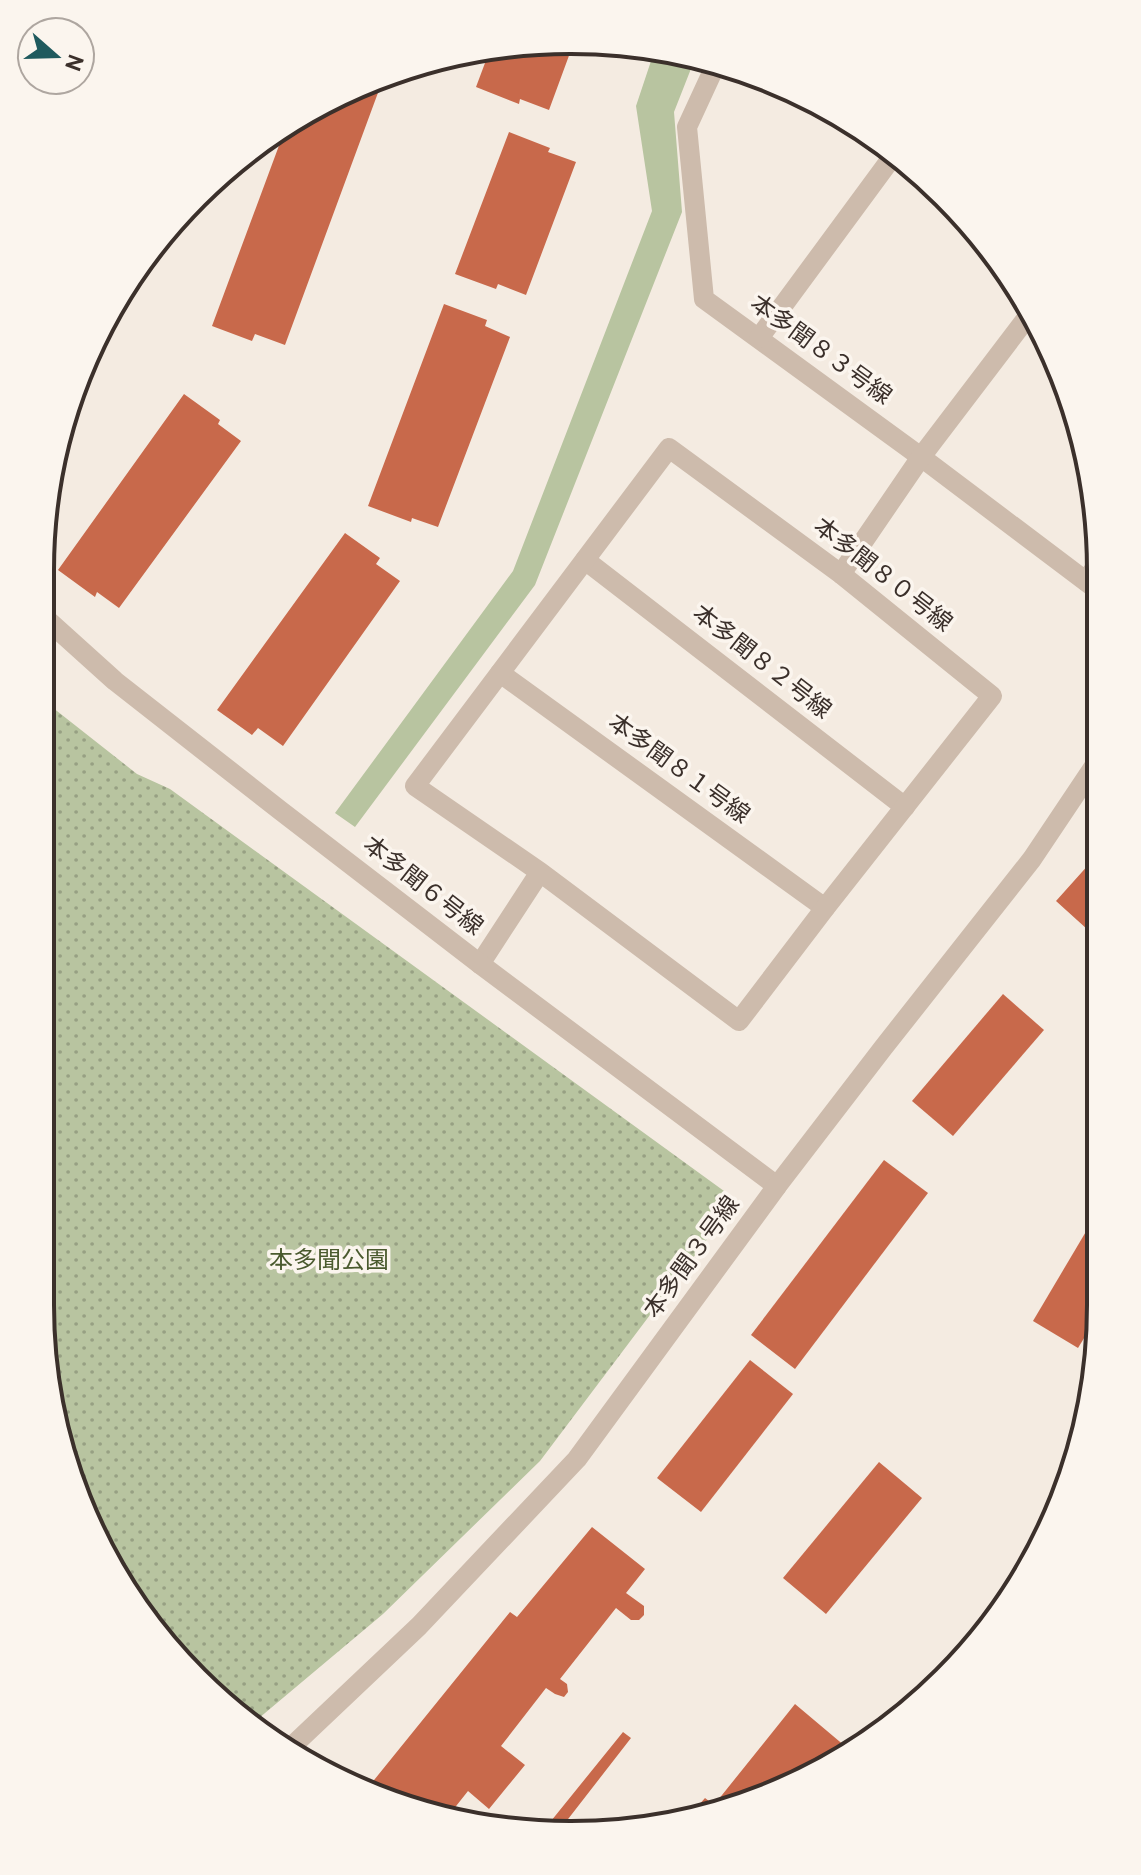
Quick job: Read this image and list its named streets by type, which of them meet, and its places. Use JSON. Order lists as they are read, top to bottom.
{
  "streets": {
    "street": [
      "本多聞８３号線",
      "本多聞８０号線",
      "本多聞８２号線",
      "本多聞８１号線",
      "本多聞６号線",
      "本多聞３号線"
    ]
  },
  "crossings": [
    ["本多聞８０号線", "本多聞８２号線"],
    ["本多聞８０号線", "本多聞８１号線"],
    ["本多聞６号線", "本多聞３号線"]
  ],
  "parks": ["本多聞公園"],
  "north": "right"
}
